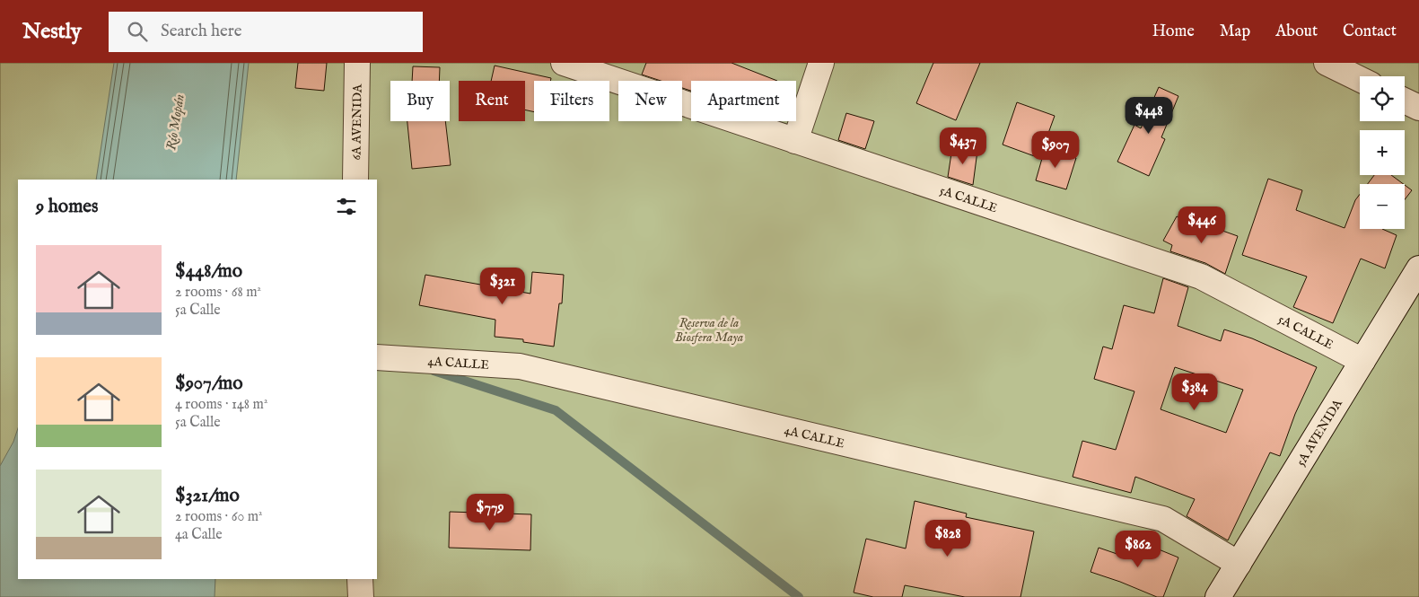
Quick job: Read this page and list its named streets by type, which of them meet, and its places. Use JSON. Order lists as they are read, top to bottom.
{
  "streets": {
    "street": [
      "6A AVENIDA",
      "5A CALLE",
      "4A CALLE",
      "5A AVENIDA"
    ]
  },
  "crossings": [
    ["5A CALLE", "5A AVENIDA"],
    ["4A CALLE", "5A AVENIDA"]
  ],
  "water": ["Río Mopán"],
  "parks": ["Reserva de la Biosfera Maya"],
  "page": {
    "header": "Nestly",
    "search": "Search here",
    "nav": [
      "Home",
      "Map",
      "About",
      "Contact"
    ],
    "map_buttons": ["+", "−"],
    "chip": [
      "Buy",
      "Rent",
      "Filters",
      "New",
      "Apartment"
    ],
    "price": [
      "$448",
      "$437",
      "$907",
      "$446",
      "$321",
      "$384",
      "$779",
      "$828",
      "$862"
    ],
    "heading": "9 homes",
    "list": [
      {
        "name": "$448/mo",
        "note": "2 rooms · 68 m² · 5a Calle"
      },
      {
        "name": "$907/mo",
        "note": "4 rooms · 148 m² · 5a Calle"
      },
      {
        "name": "$321/mo",
        "note": "2 rooms · 60 m² · 4a Calle"
      }
    ]
  }
}
